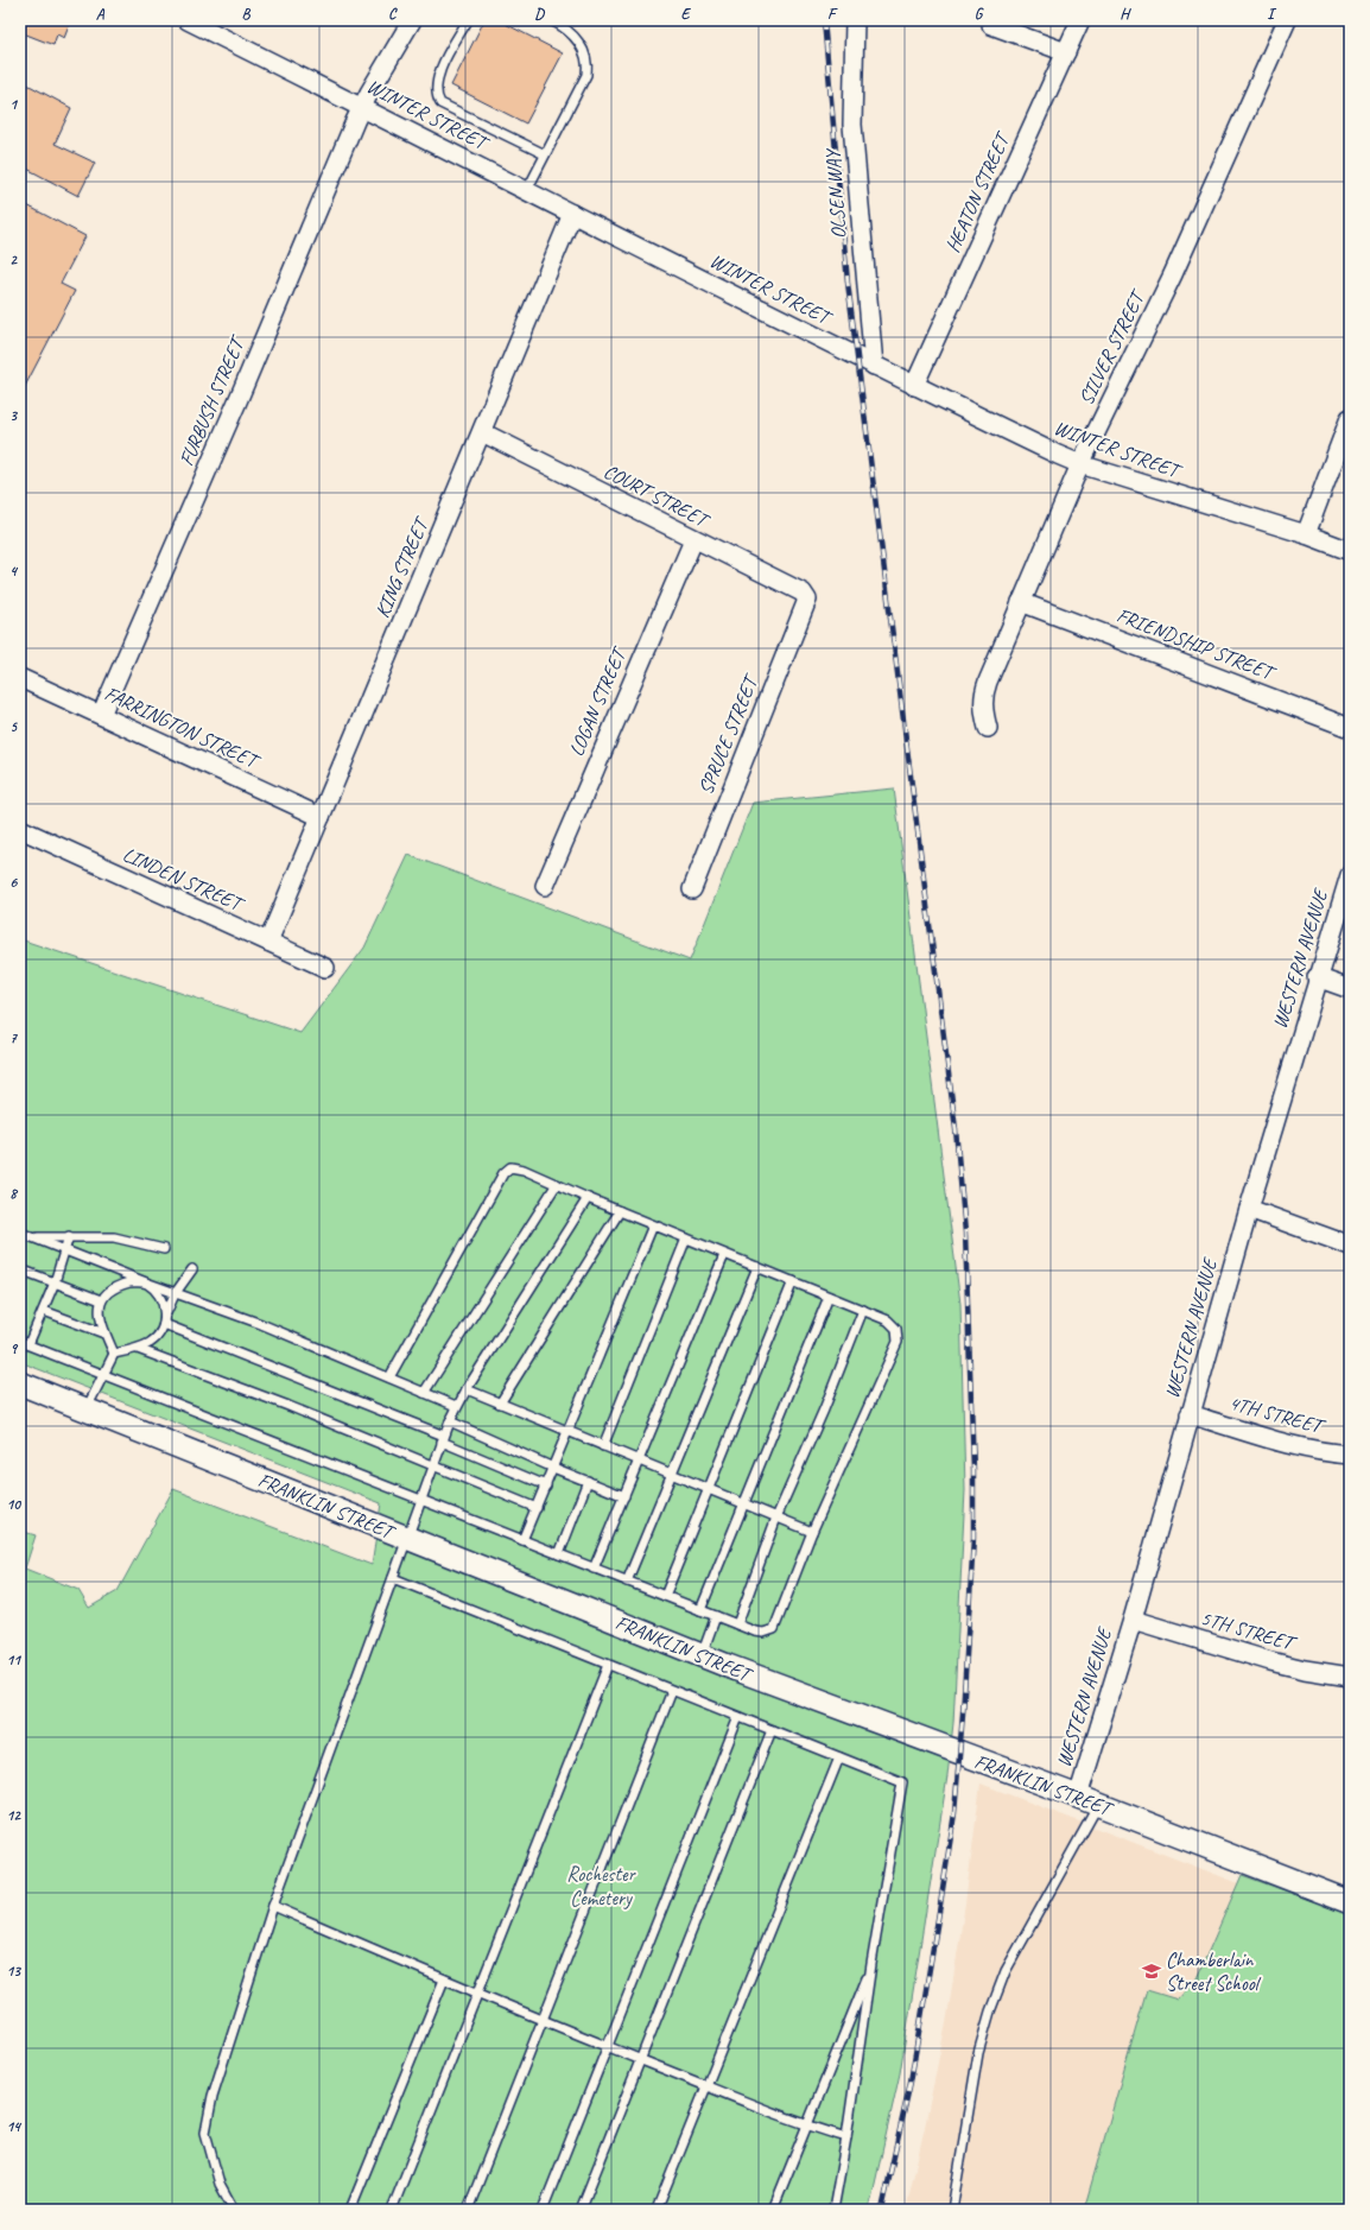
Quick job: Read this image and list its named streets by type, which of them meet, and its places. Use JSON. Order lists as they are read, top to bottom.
{
  "streets": {
    "street": [
      "WINTER STREET",
      "HEATON STREET",
      "OLSEN WAY",
      "SILVER STREET",
      "FURBUSH STREET",
      "COURT STREET",
      "KING STREET",
      "FRIENDSHIP STREET",
      "LOGAN STREET",
      "FARRINGTON STREET",
      "SPRUCE STREET",
      "LINDEN STREET",
      "WESTERN AVENUE",
      "4TH STREET",
      "FRANKLIN STREET",
      "5TH STREET"
    ]
  },
  "crossings": [
    ["WINTER STREET", "HEATON STREET"],
    ["WINTER STREET", "OLSEN WAY"],
    ["WINTER STREET", "SILVER STREET"],
    ["WINTER STREET", "FURBUSH STREET"],
    ["WINTER STREET", "KING STREET"],
    ["SILVER STREET", "FRIENDSHIP STREET"],
    ["FURBUSH STREET", "FARRINGTON STREET"],
    ["COURT STREET", "KING STREET"],
    ["COURT STREET", "LOGAN STREET"],
    ["COURT STREET", "SPRUCE STREET"],
    ["KING STREET", "FARRINGTON STREET"],
    ["KING STREET", "LINDEN STREET"],
    ["WESTERN AVENUE", "4TH STREET"],
    ["WESTERN AVENUE", "FRANKLIN STREET"],
    ["WESTERN AVENUE", "5TH STREET"]
  ],
  "parks": ["Rochester Cemetery"],
  "places": {
    "school or university": ["Chamberlain Street School"]
  },
  "grid": {
    "columns": [
      "A",
      "B",
      "C",
      "D",
      "E",
      "F",
      "G",
      "H",
      "I"
    ],
    "rows": [
      "1",
      "2",
      "3",
      "4",
      "5",
      "6",
      "7",
      "8",
      "9",
      "10",
      "11",
      "12",
      "13",
      "14"
    ]
  }
}
